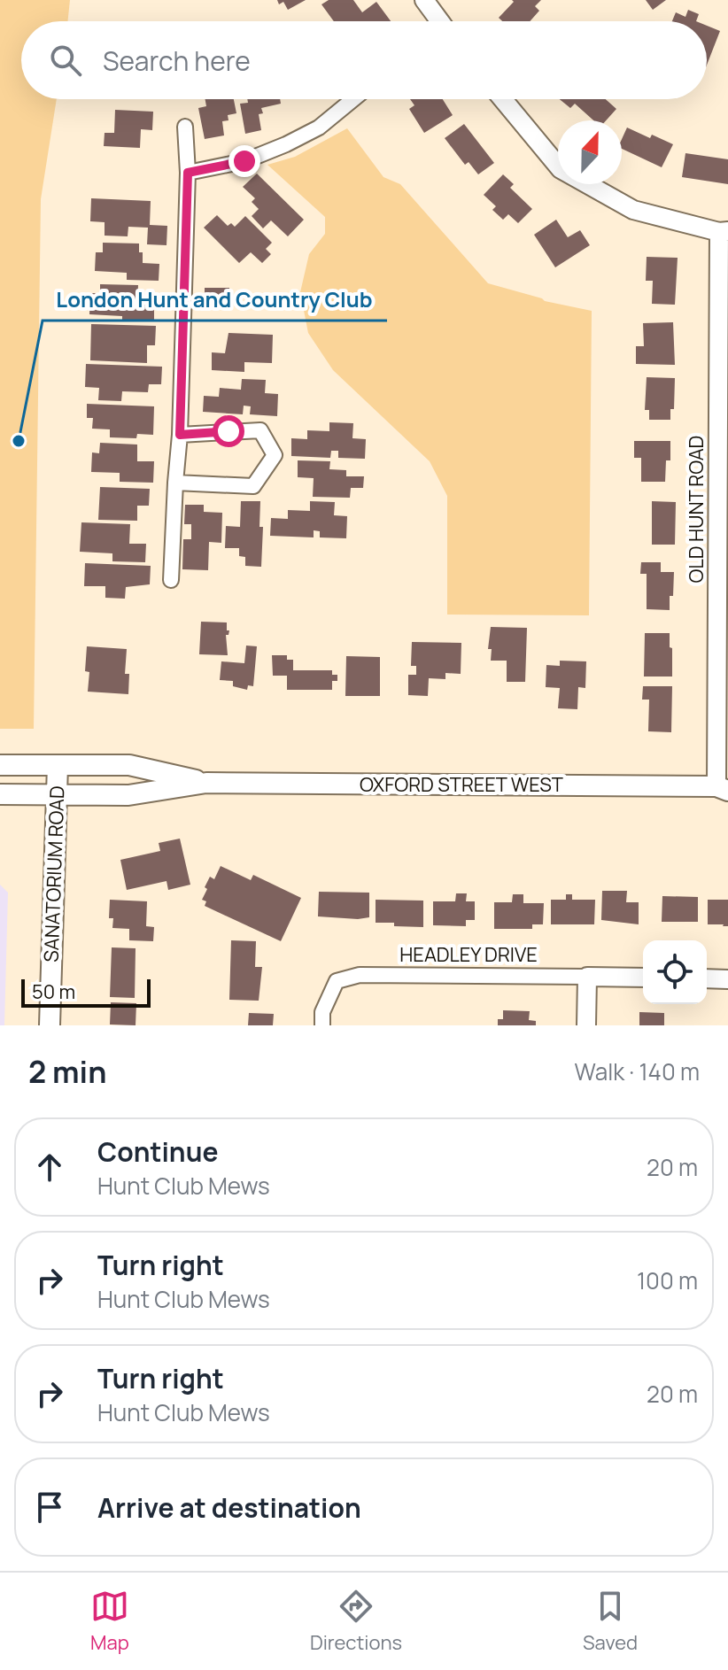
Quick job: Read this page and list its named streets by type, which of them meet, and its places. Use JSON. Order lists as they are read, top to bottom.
{
  "streets": {
    "main road": ["OXFORD STREET WEST", "SANATORIUM ROAD"],
    "street": ["OLD HUNT ROAD", "HEADLEY DRIVE"]
  },
  "crossings": [
    ["OLD HUNT ROAD", "OXFORD STREET WEST"],
    ["OXFORD STREET WEST", "SANATORIUM ROAD"]
  ],
  "places": ["London Hunt and Country Club"],
  "scale_bar": "50 m",
  "north": "top",
  "page": {
    "search": "Search here",
    "scale": "50 m",
    "heading": ["2 min", "Walk · 140 m"],
    "list": [
      ["Continue", "Hunt Club Mews", "20 m"],
      ["Turn right", "Hunt Club Mews", "100 m"],
      ["Turn right", "Hunt Club Mews", "20 m"],
      "Arrive at destination"
    ],
    "nav": ["Map", "Directions", "Saved"]
  }
}
